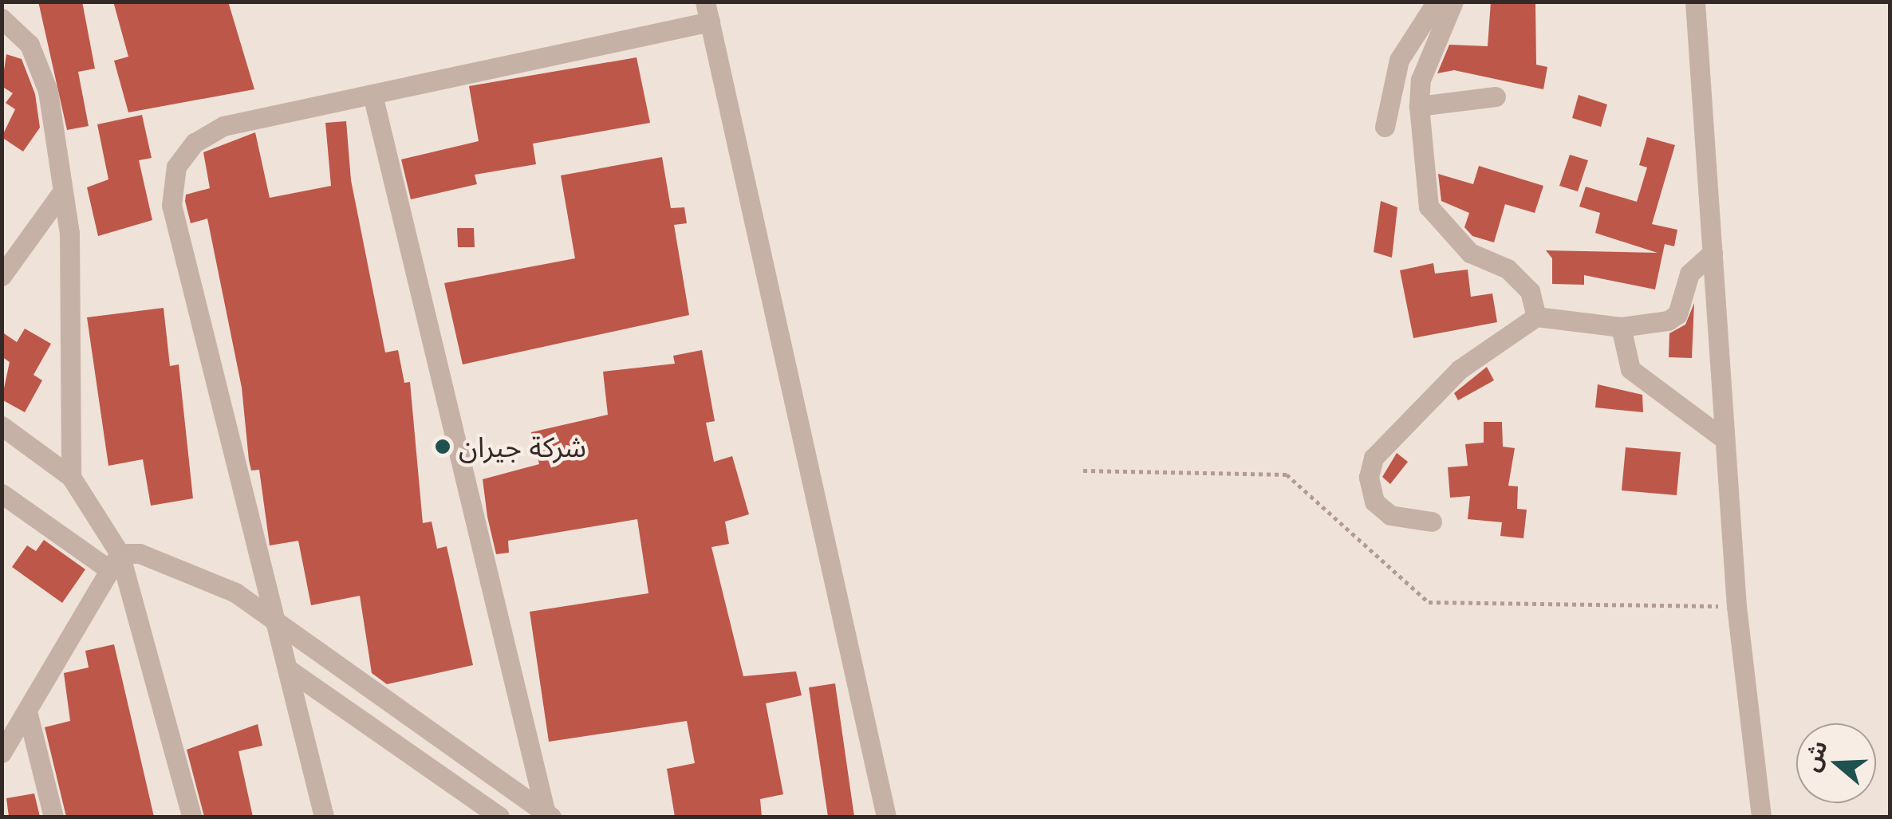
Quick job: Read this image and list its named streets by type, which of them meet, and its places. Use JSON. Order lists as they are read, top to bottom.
{
  "places": ["شركة جيران"],
  "north": "left"
}
